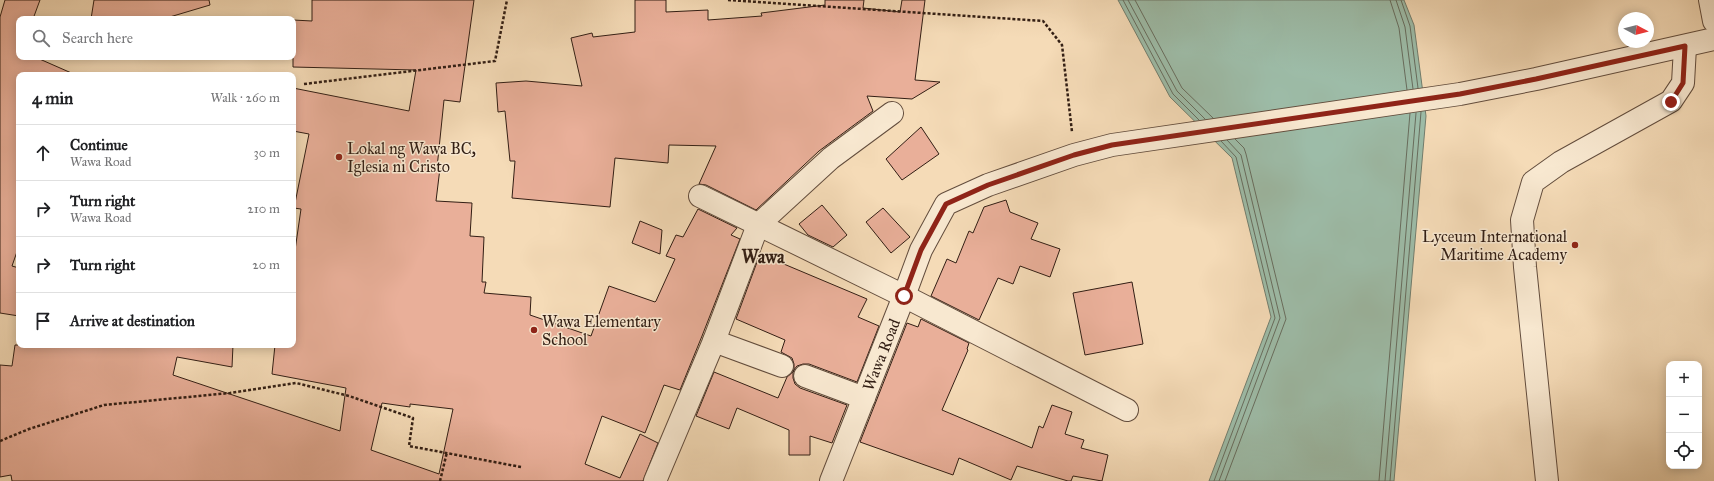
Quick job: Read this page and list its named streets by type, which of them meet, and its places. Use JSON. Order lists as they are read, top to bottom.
{
  "streets": {
    "street": ["Wawa Road"]
  },
  "districts": ["Wawa"],
  "places": ["Lokal ng Wawa BC, Iglesia ni Cristo", "Lyceum International Maritime Academy", "Wawa Elementary School"],
  "north": "right",
  "page": {
    "search": "Search here",
    "heading": ["4 min", "Walk · 260 m"],
    "list": [
      ["Continue", "Wawa Road", "30 m"],
      ["Turn right", "Wawa Road", "210 m"],
      ["Turn right", "20 m"],
      "Arrive at destination"
    ],
    "map_buttons": ["+", "−"]
  }
}
